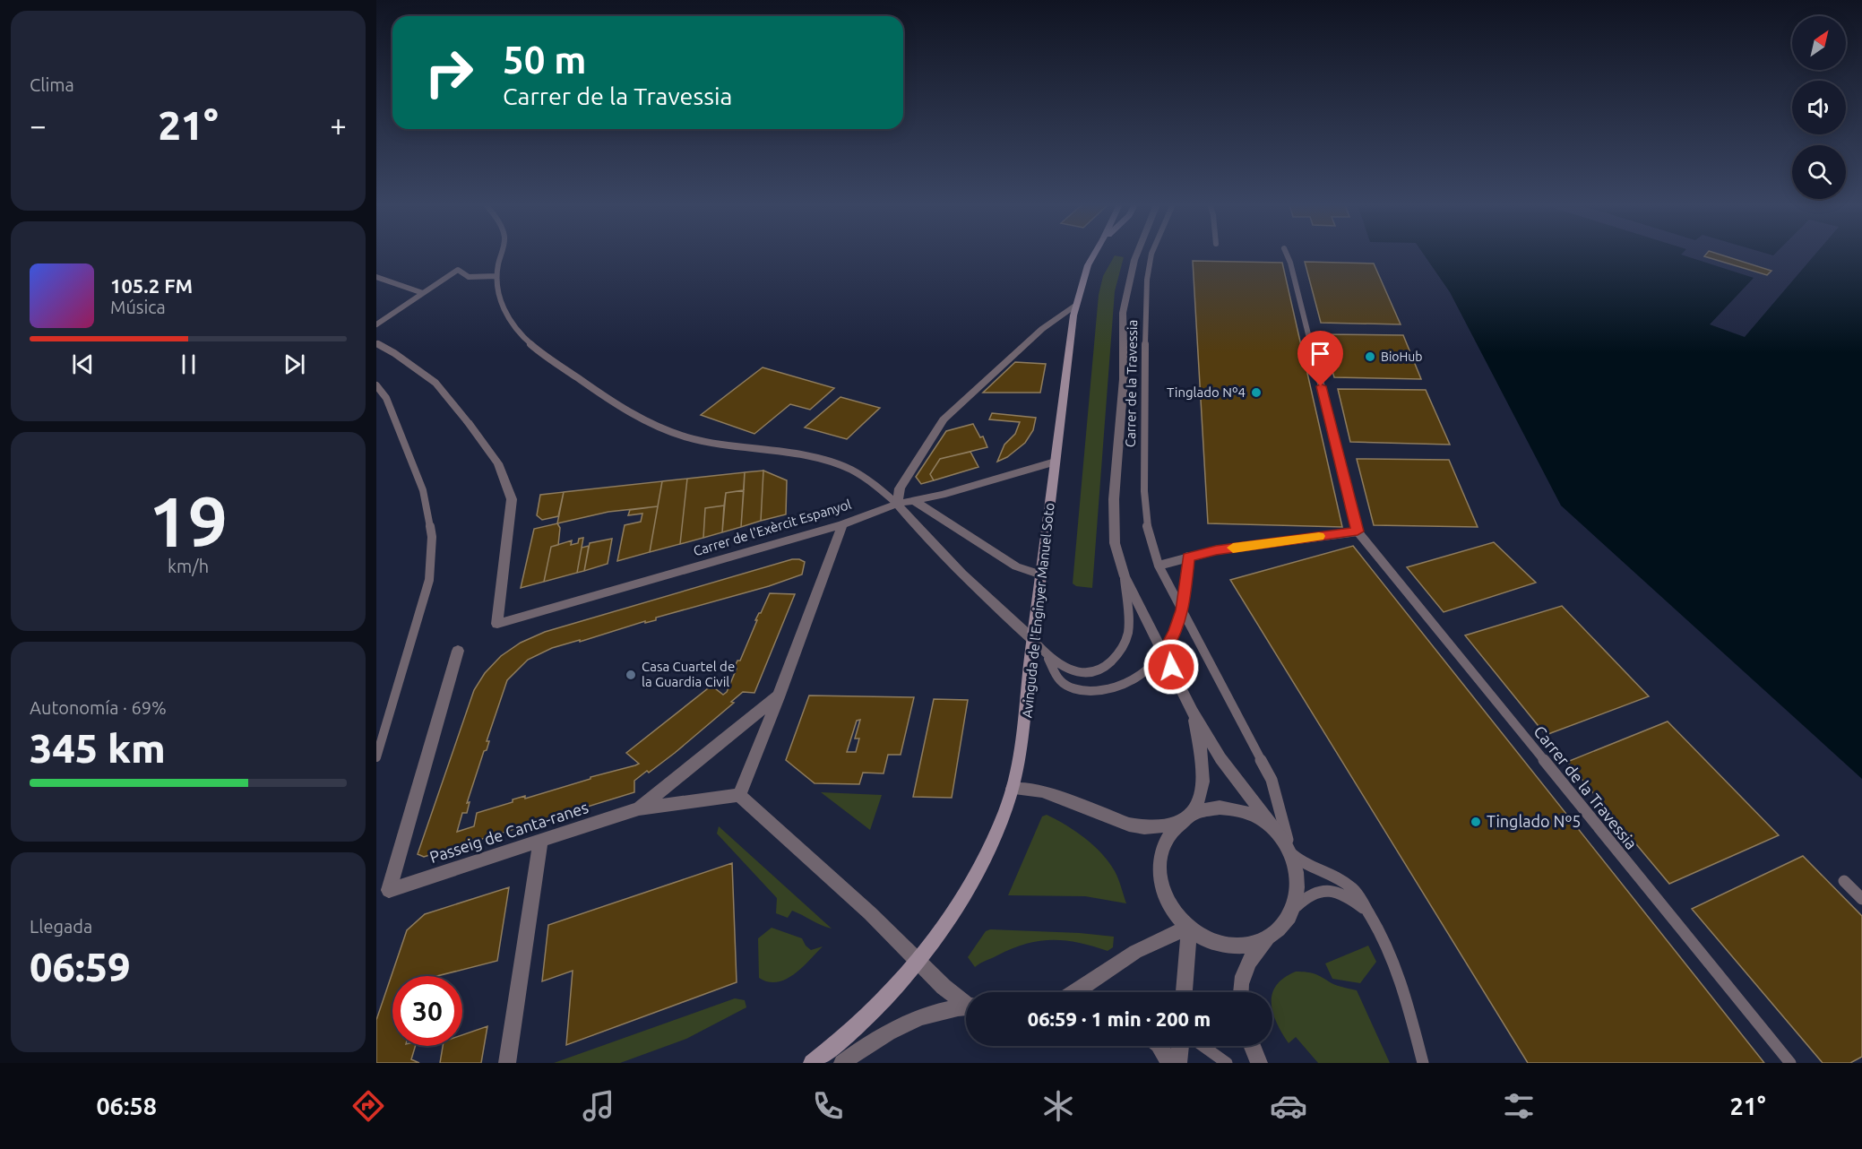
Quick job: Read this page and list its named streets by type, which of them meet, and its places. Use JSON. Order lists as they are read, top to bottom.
{
  "streets": {
    "main road": ["Avinguda de l'Enginyer Manuel Soto"],
    "street": ["Carrer de l'Exèrcit Espanyol", "Passeig de Canta-ranes"],
    "lane": ["Carrer de la Travessia"]
  },
  "crossings": [
    ["Carrer de l'Exèrcit Espanyol", "Avinguda de l'Enginyer Manuel Soto"]
  ],
  "places": [
    "BioHub",
    "Tinglado Nº4",
    "Casa Cuartel de la Guardia Civil",
    "Tinglado Nº5"
  ],
  "north": "top right",
  "page": {
    "tile": [
      "Clima",
      ["19", "km/h"],
      ["Autonomía · 69%", "345 km"],
      ["Llegada", "06:59"]
    ],
    "turn": ["50 m", "Carrer de la Travessia"],
    "heat": ["−", "21°", "+"],
    "song": ["105.2 FM", "Música"],
    "limit": "30",
    "trip": "06:59 · 1 min · 200 m",
    "tabs": ["06:58", "21°"]
  }
}
